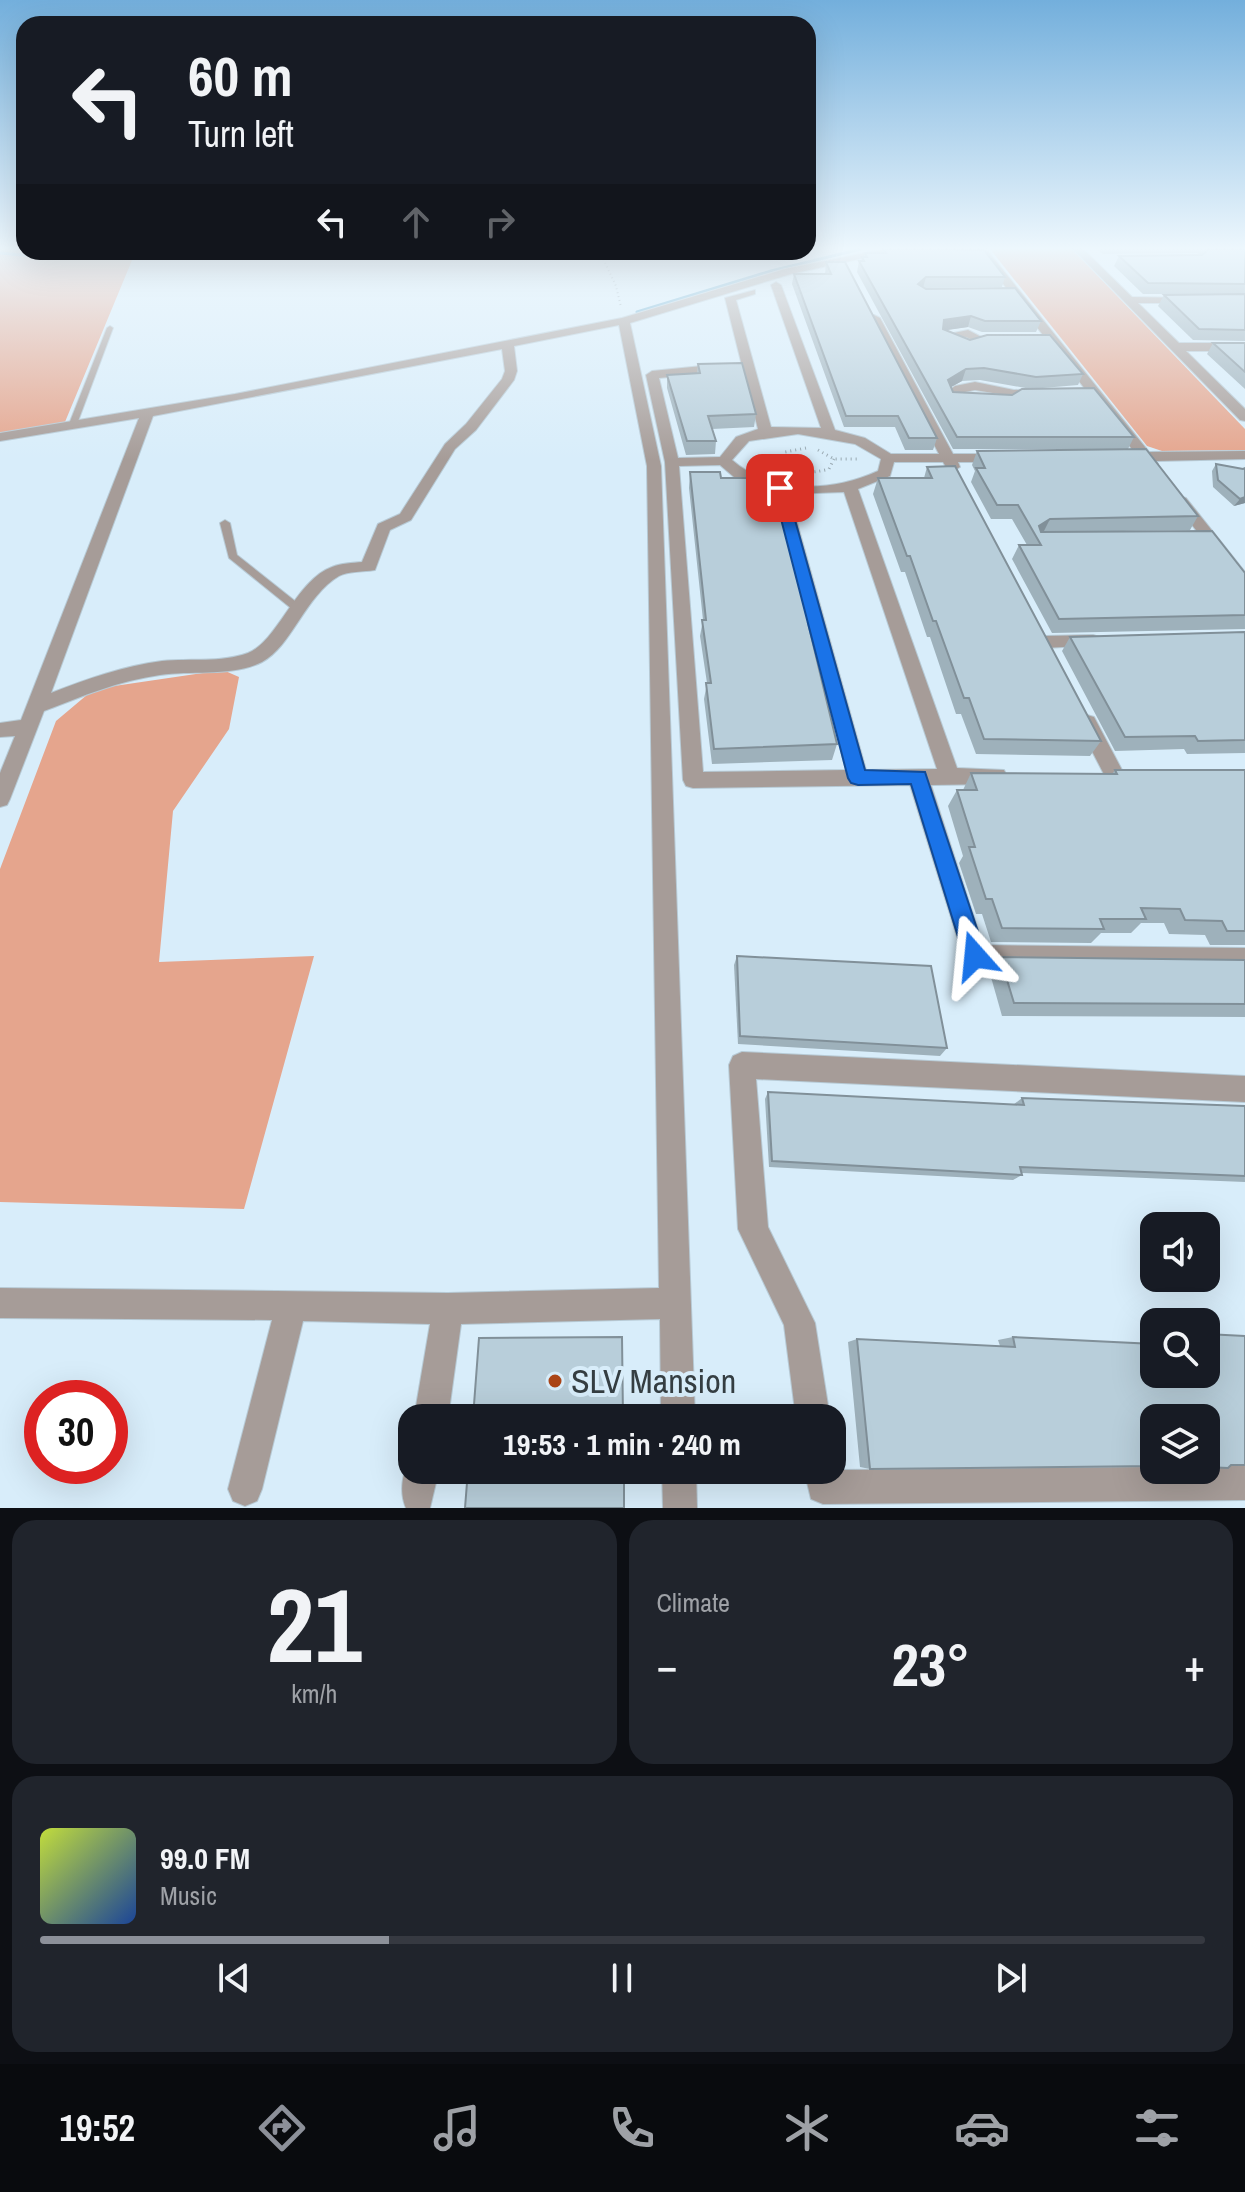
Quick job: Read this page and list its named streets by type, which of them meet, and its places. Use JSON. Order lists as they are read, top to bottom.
{
  "places": ["SLV Mansion"],
  "page": {
    "turn": ["60 m", "Turn left"],
    "limit": "30",
    "trip": "19:53 · 1 min · 240 m",
    "tile": [
      ["21", "km/h"],
      "Climate"
    ],
    "heat": ["−", "23°", "+"],
    "song": ["99.0 FM", "Music"],
    "tabs": "19:52"
  }
}
